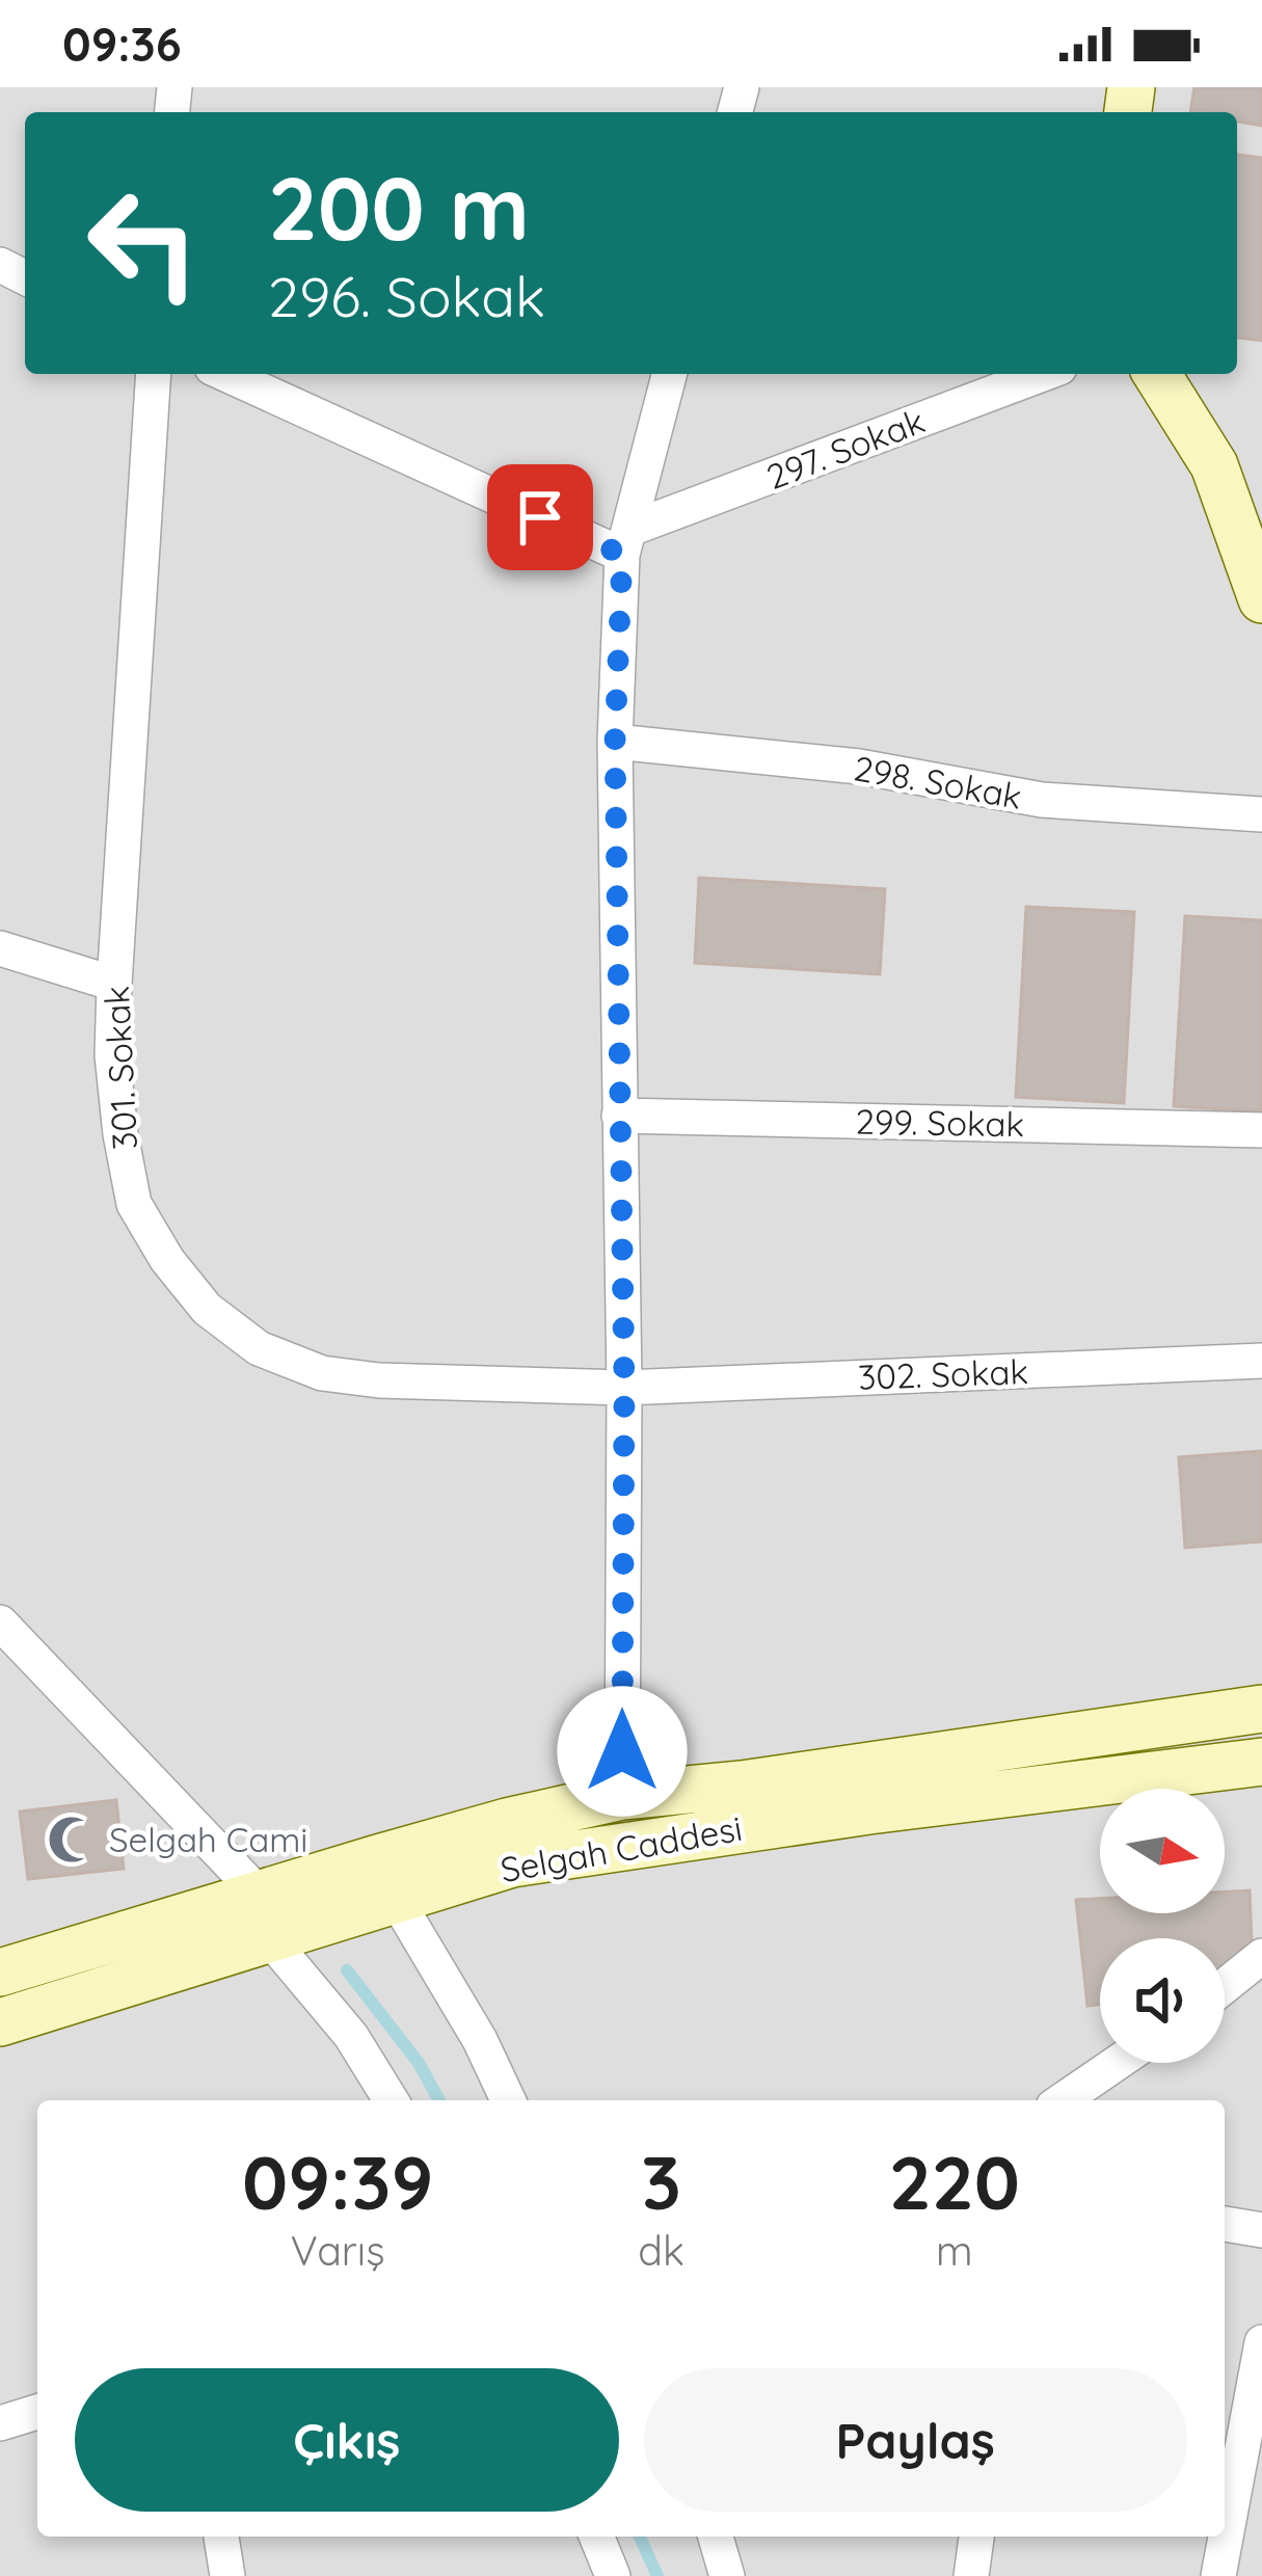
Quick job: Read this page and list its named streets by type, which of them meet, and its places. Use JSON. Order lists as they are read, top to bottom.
{
  "streets": {
    "main road": ["Selgah Caddesi"],
    "street": [
      "297. Sokak",
      "298. Sokak",
      "301. Sokak",
      "299. Sokak",
      "302. Sokak"
    ]
  },
  "crossings": [
    ["301. Sokak", "302. Sokak"]
  ],
  "places": {
    "mosque": ["Selgah Cami"]
  },
  "north": "right",
  "page": {
    "status": "09:36",
    "turn": ["200 m", "296. Sokak"],
    "eta": [
      "09:39",
      "Varış",
      "3",
      "dk",
      "220",
      "m"
    ],
    "buttons": ["Çıkış", "Paylaş"]
  }
}
